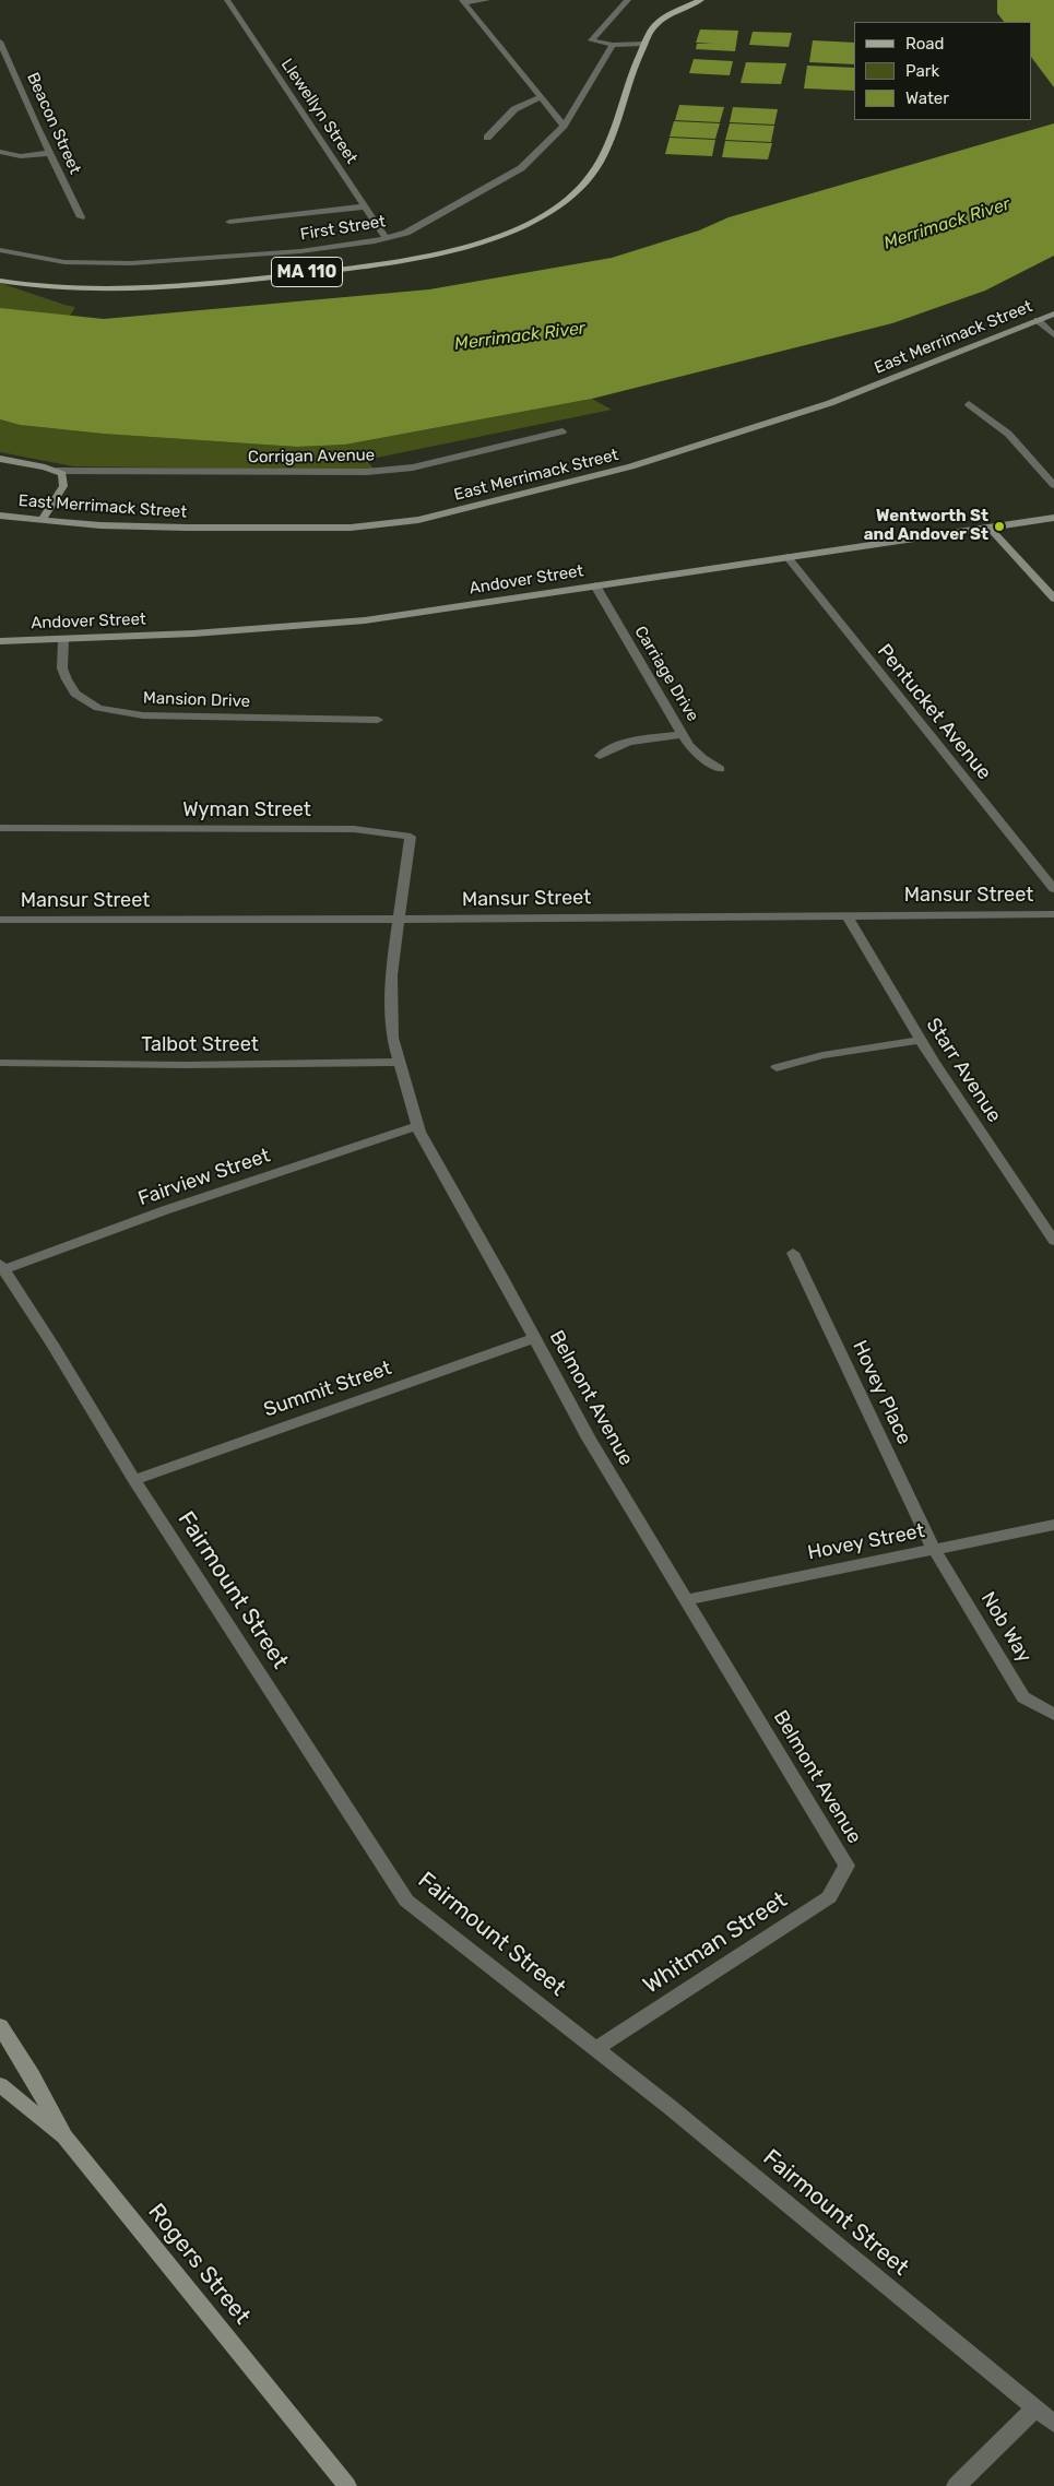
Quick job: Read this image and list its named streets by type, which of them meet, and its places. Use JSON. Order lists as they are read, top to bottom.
{
  "streets": {
    "main road": ["MA 110"],
    "street": [
      "Llewellyn Street",
      "Beacon Street",
      "First Street",
      "East Merrimack Street",
      "Corrigan Avenue",
      "Andover Street",
      "Carriage Drive",
      "Mansion Drive",
      "Pentucket Avenue",
      "Wyman Street",
      "Mansur Street",
      "Talbot Street",
      "Starr Avenue",
      "Fairview Street",
      "Summit Street",
      "Hovey Place",
      "Belmont Avenue",
      "Hovey Street",
      "Fairmount Street",
      "Nob Way",
      "Whitman Street",
      "Rogers Street"
    ]
  },
  "crossings": [
    ["Llewellyn Street", "First Street"],
    ["Andover Street", "Carriage Drive"],
    ["Andover Street", "Mansion Drive"],
    ["Andover Street", "Pentucket Avenue"],
    ["Wyman Street", "Mansur Street"],
    ["Wyman Street", "Belmont Avenue"],
    ["Mansur Street", "Starr Avenue"],
    ["Mansur Street", "Belmont Avenue"],
    ["Talbot Street", "Belmont Avenue"],
    ["Fairview Street", "Belmont Avenue"],
    ["Fairview Street", "Fairmount Street"],
    ["Summit Street", "Belmont Avenue"],
    ["Summit Street", "Fairmount Street"],
    ["Hovey Place", "Hovey Street"],
    ["Hovey Place", "Nob Way"],
    ["Belmont Avenue", "Hovey Street"],
    ["Belmont Avenue", "Whitman Street"],
    ["Hovey Street", "Nob Way"],
    ["Fairmount Street", "Whitman Street"]
  ],
  "water": ["Merrimack River"],
  "places": ["Wentworth St and Andover St"],
  "legend": ["Road", "Park", "Water"]
}
